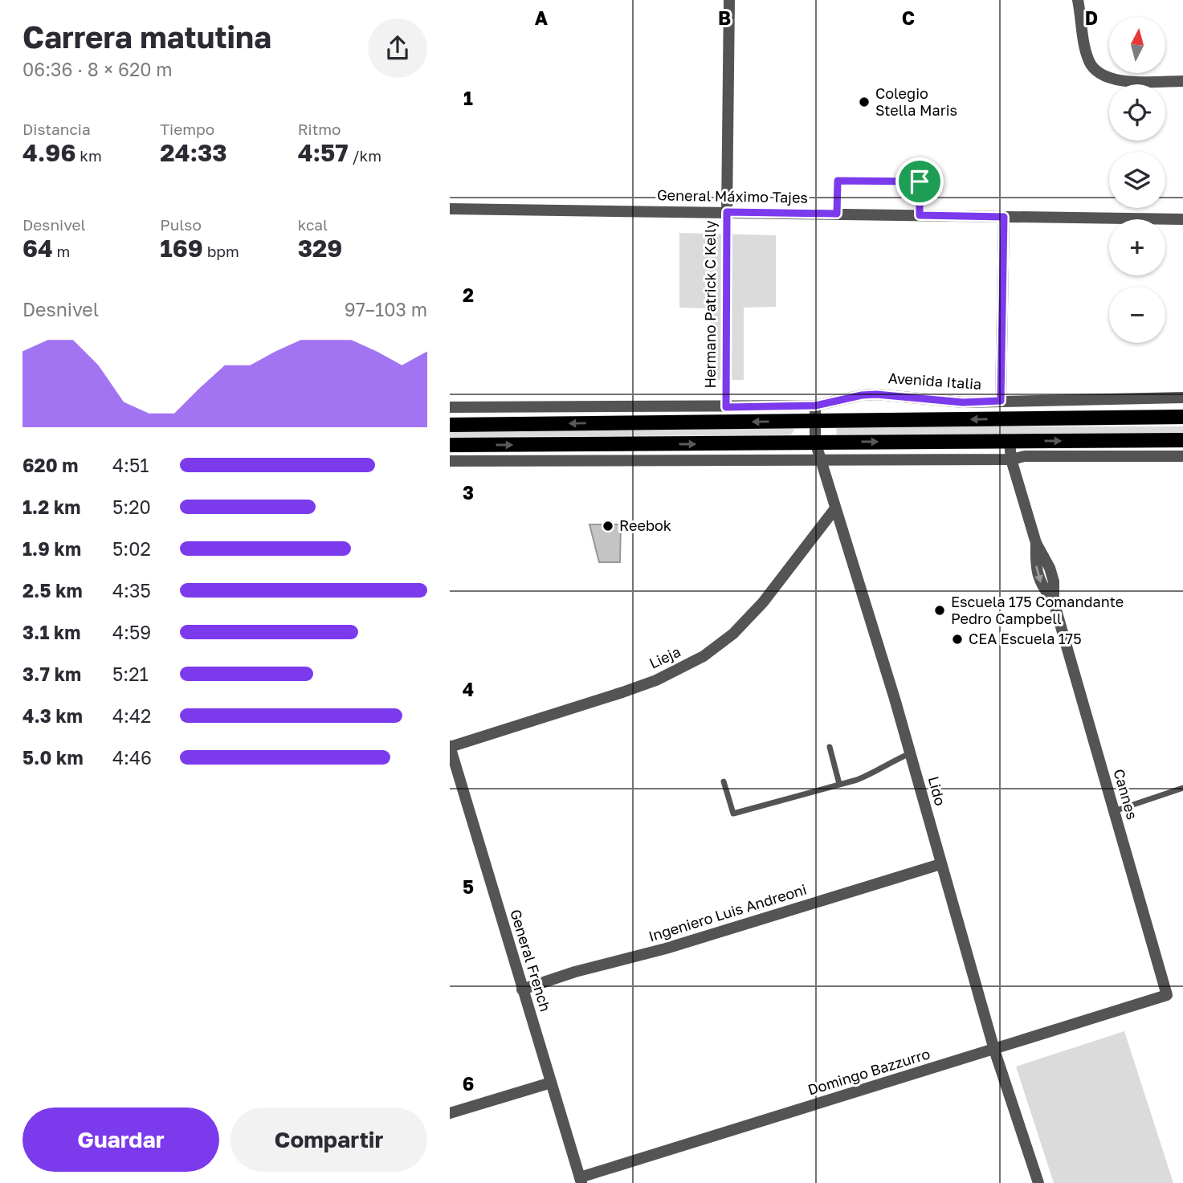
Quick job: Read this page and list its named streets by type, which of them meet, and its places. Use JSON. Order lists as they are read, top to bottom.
{
  "streets": {
    "street": [
      "General Máximo Tajes",
      "Hermano Patrick C Kelly",
      "Avenida Italia",
      "Lieja",
      "Lido",
      "Cannes",
      "Ingeniero Luis Andreoni",
      "General French",
      "Domingo Bazzurro"
    ]
  },
  "crossings": [
    ["General Máximo Tajes", "Hermano Patrick C Kelly"],
    ["Hermano Patrick C Kelly", "Avenida Italia"],
    ["Avenida Italia", "Lido"],
    ["Lieja", "Lido"],
    ["Lieja", "General French"],
    ["Lido", "Ingeniero Luis Andreoni"],
    ["Lido", "Domingo Bazzurro"],
    ["Cannes", "Domingo Bazzurro"],
    ["Ingeniero Luis Andreoni", "General French"],
    ["General French", "Domingo Bazzurro"]
  ],
  "places": [
    "Colegio Stella Maris",
    "Reebok",
    "Escuela 175 Comandante Pedro Campbell",
    "CEA Escuela 175"
  ],
  "north": "top",
  "page": {
    "heading": ["Carrera matutina", "06:36 · 8 × 620 m"],
    "map_buttons": ["+", "−"],
    "stats": [
      ["Distancia", "4.96 km"],
      ["Tiempo", "24:33"],
      ["Ritmo", "4:57 /km"],
      ["Desnivel", "64 m"],
      ["Pulso", "169 bpm"],
      ["kcal", "329"]
    ],
    "chart": ["Desnivel", "97–103 m"],
    "list": [
      {
        "name": "620 m",
        "note": "4:51"
      },
      {
        "name": "1.2 km",
        "note": "5:20"
      },
      {
        "name": "1.9 km",
        "note": "5:02"
      },
      {
        "name": "2.5 km",
        "note": "4:35"
      },
      {
        "name": "3.1 km",
        "note": "4:59"
      },
      {
        "name": "3.7 km",
        "note": "5:21"
      },
      {
        "name": "4.3 km",
        "note": "4:42"
      },
      {
        "name": "5.0 km",
        "note": "4:46"
      }
    ],
    "buttons": ["Guardar", "Compartir"]
  },
  "grid": {
    "columns": [
      "A",
      "B",
      "C",
      "D"
    ],
    "rows": [
      "1",
      "2",
      "3",
      "4",
      "5",
      "6"
    ]
  }
}
